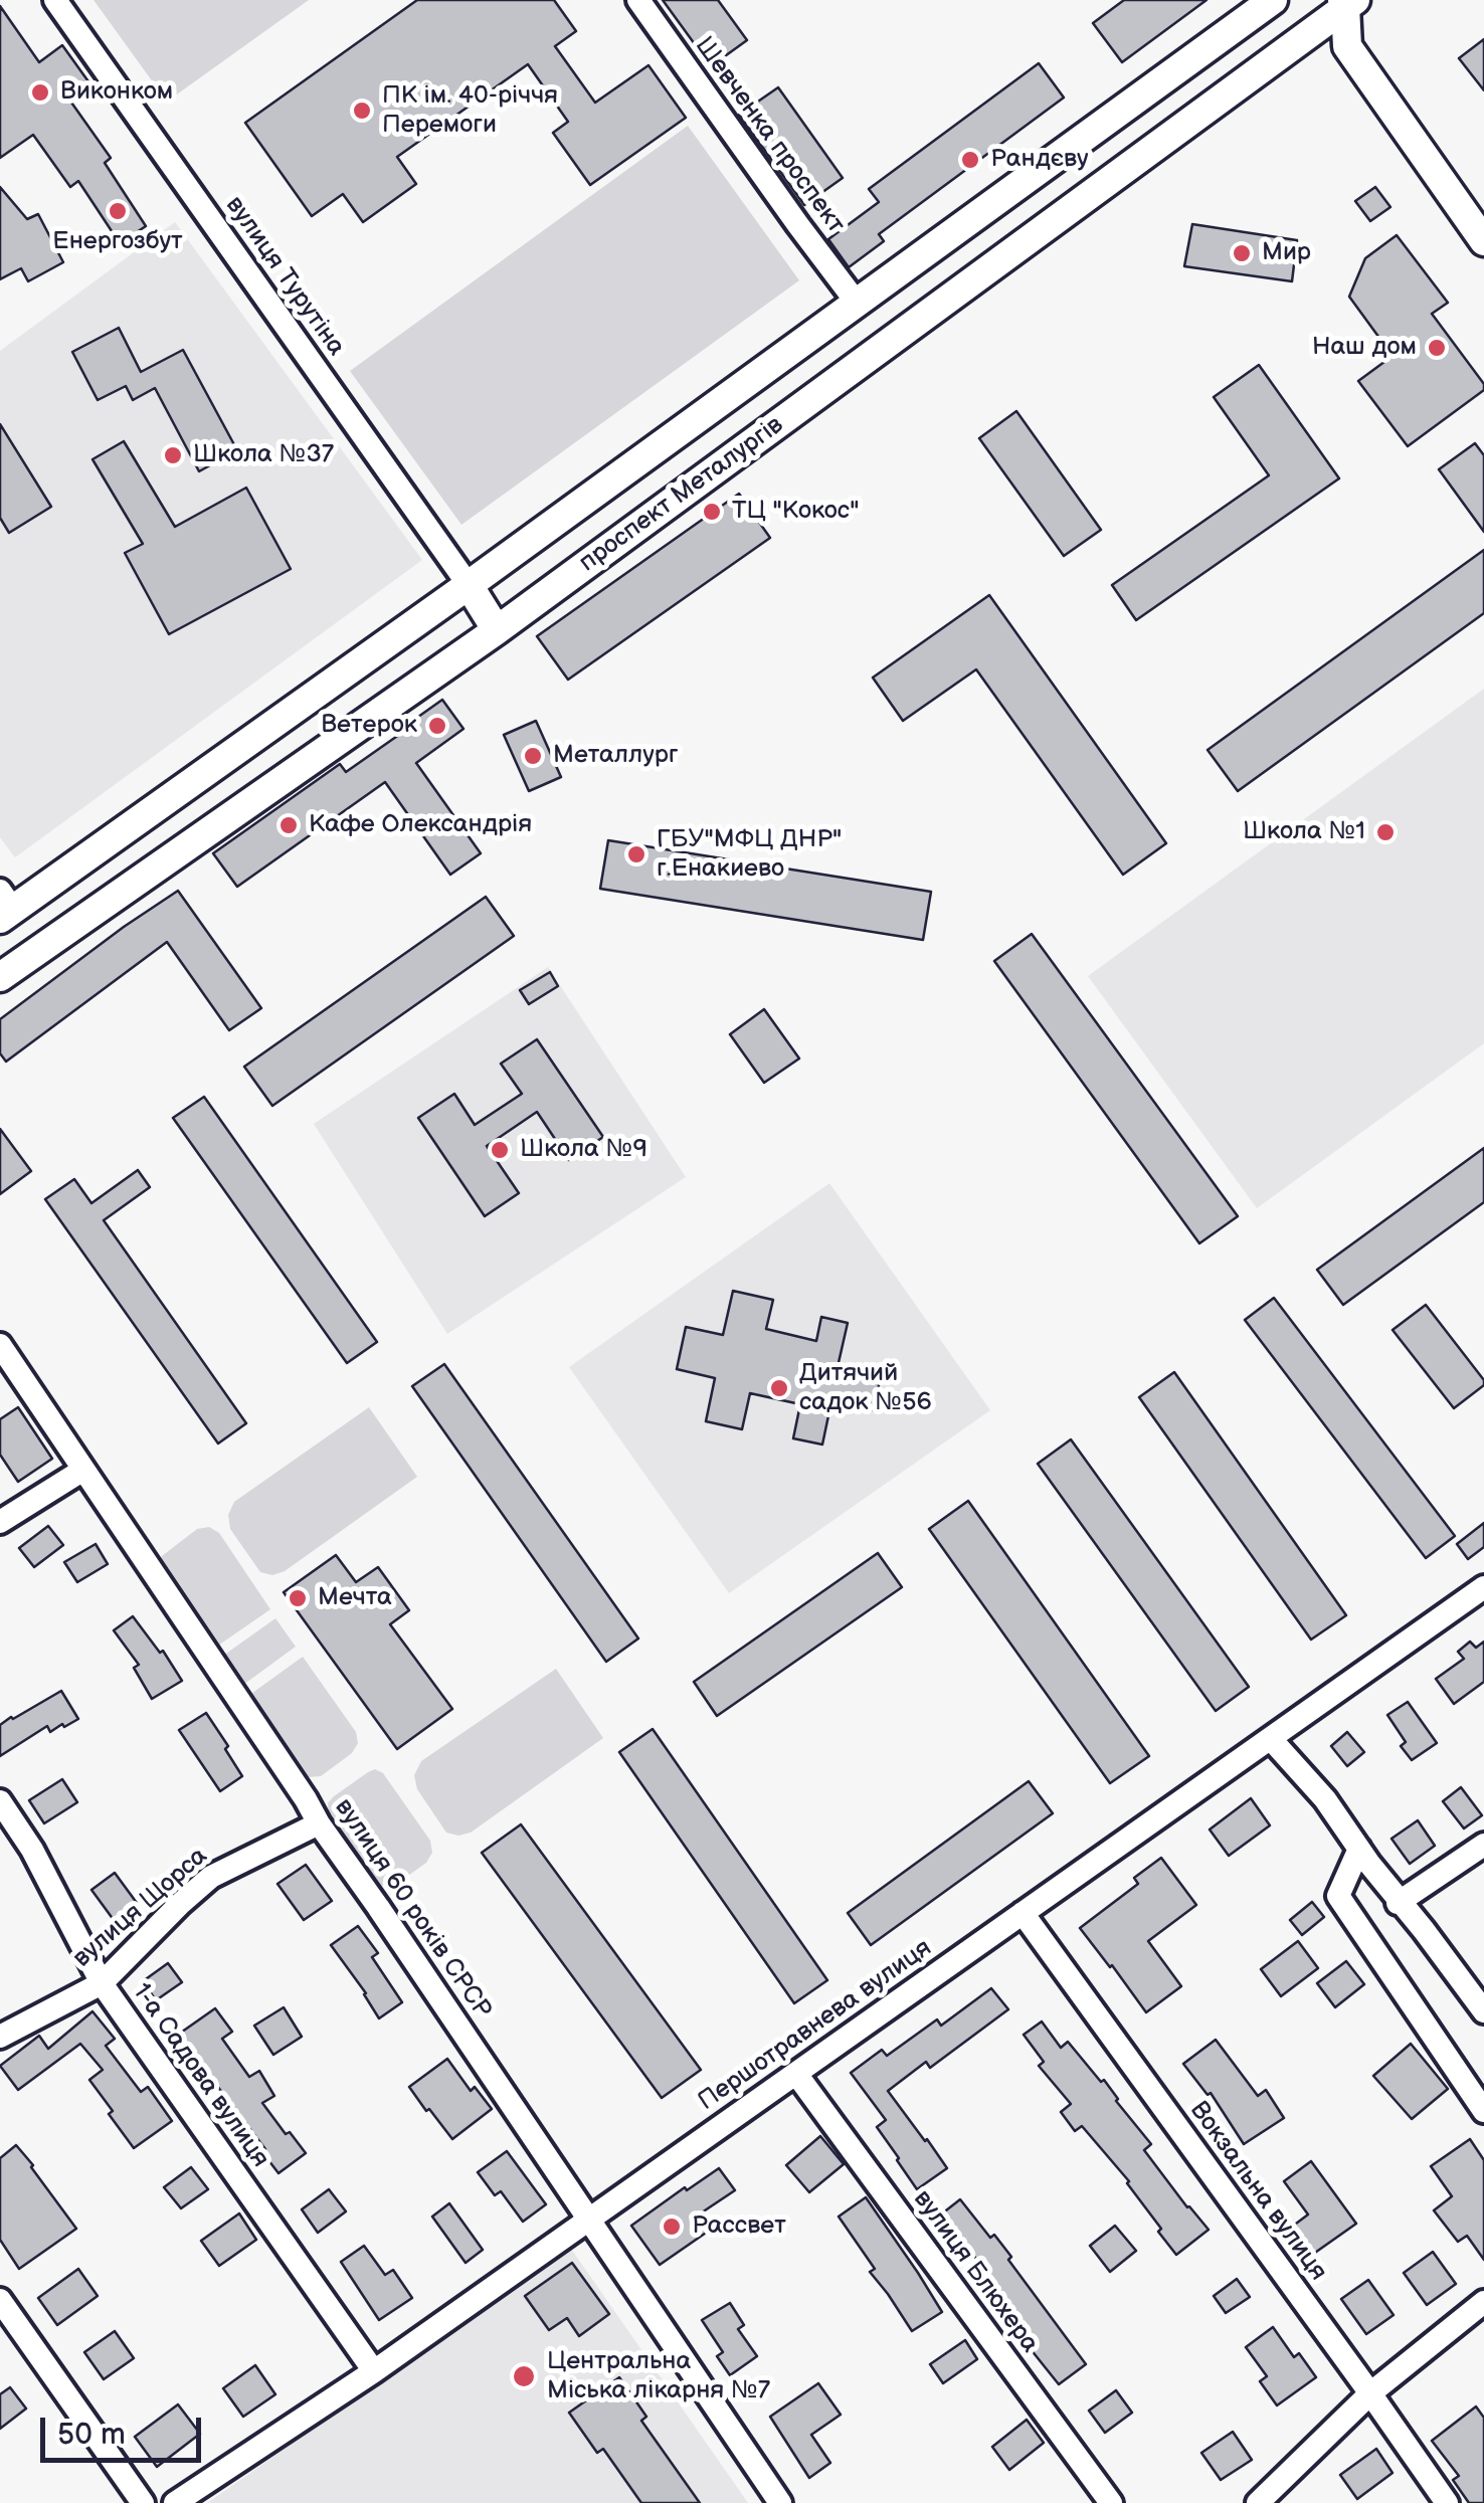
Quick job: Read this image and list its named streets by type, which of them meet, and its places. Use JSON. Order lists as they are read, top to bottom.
{
  "streets": {
    "street": [
      "Шевченка проспект",
      "вулиця Турутіна",
      "проспект Металургів",
      "вулиця Щорса",
      "вулиця 60 років СРСР",
      "Першотравнева вулиця",
      "1-а Садова вулиця",
      "Вокзальна вулиця",
      "вулиця Блюхера"
    ]
  },
  "crossings": [
    ["Шевченка проспект", "проспект Металургів"],
    ["вулиця Турутіна", "проспект Металургів"],
    ["вулиця Щорса", "вулиця 60 років СРСР"],
    ["вулиця Щорса", "1-а Садова вулиця"],
    ["вулиця 60 років СРСР", "Першотравнева вулиця"],
    ["Першотравнева вулиця", "1-а Садова вулиця"],
    ["Першотравнева вулиця", "Вокзальна вулиця"],
    ["Першотравнева вулиця", "вулиця Блюхера"]
  ],
  "places": [
    "Виконком",
    "ПК ім. 40-річчя Перемоги",
    "Рандєву",
    "Енергозбут",
    "Мир",
    "Наш дом",
    "Школа №37",
    "ТЦ \"Кокос\"",
    "Ветерок",
    "Металлург",
    "Кафе Олександрія",
    "Школа №1",
    "ГБУ\"МФЦ ДНР\" г.Енакиево",
    "Школа №9",
    "Дитячий садок №56",
    "Мечта",
    "Рассвет",
    "Центральна Міська лікарня №7"
  ],
  "scale_bar": "50 m"
}
